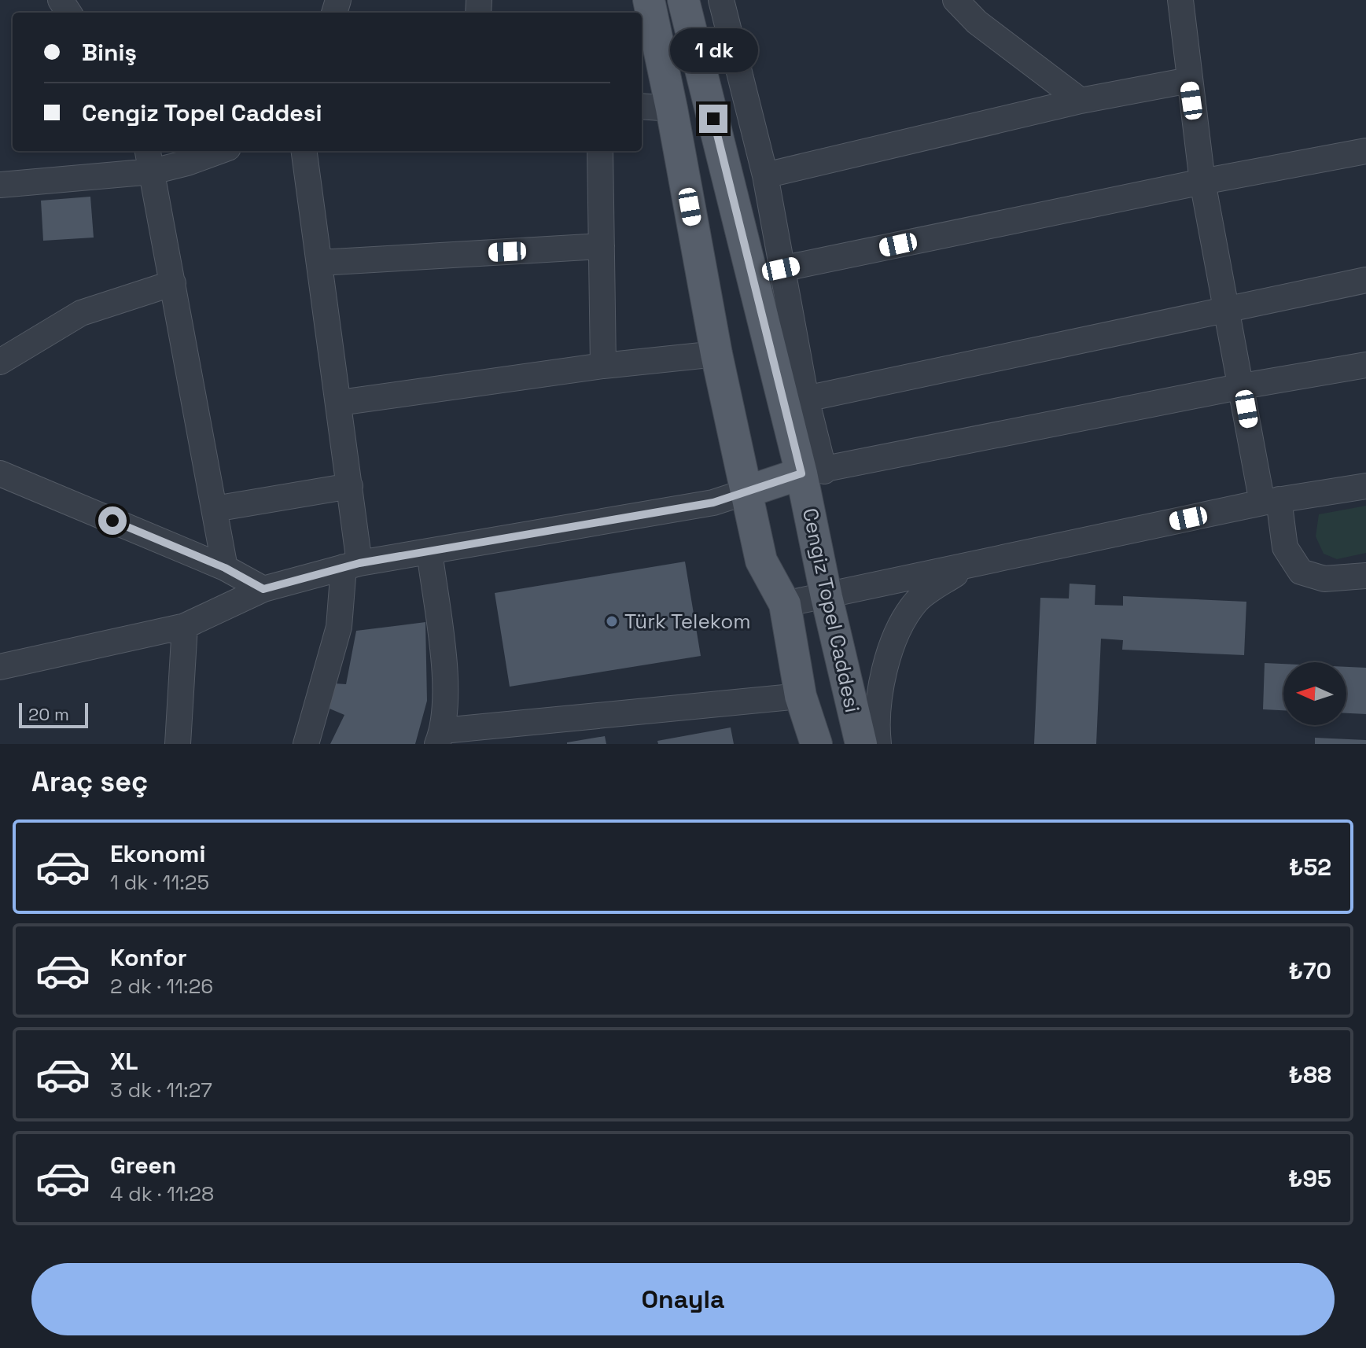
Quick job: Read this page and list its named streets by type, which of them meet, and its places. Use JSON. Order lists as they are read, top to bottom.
{
  "streets": {
    "main road": ["Cengiz Topel Caddesi"]
  },
  "places": ["Türk Telekom"],
  "scale_bar": "20 m",
  "north": "left",
  "page": {
    "banner": ["Biniş", "Cengiz Topel Caddesi"],
    "bubble": "1 dk",
    "scale": "20 m",
    "heading": "Araç seç",
    "list": [
      {
        "name": "Ekonomi",
        "note": "1 dk · 11:25",
        "value": "₺52"
      },
      {
        "name": "Konfor",
        "note": "2 dk · 11:26",
        "value": "₺70"
      },
      {
        "name": "XL",
        "note": "3 dk · 11:27",
        "value": "₺88"
      },
      {
        "name": "Green",
        "note": "4 dk · 11:28",
        "value": "₺95"
      }
    ],
    "buttons": "Onayla"
  }
}
